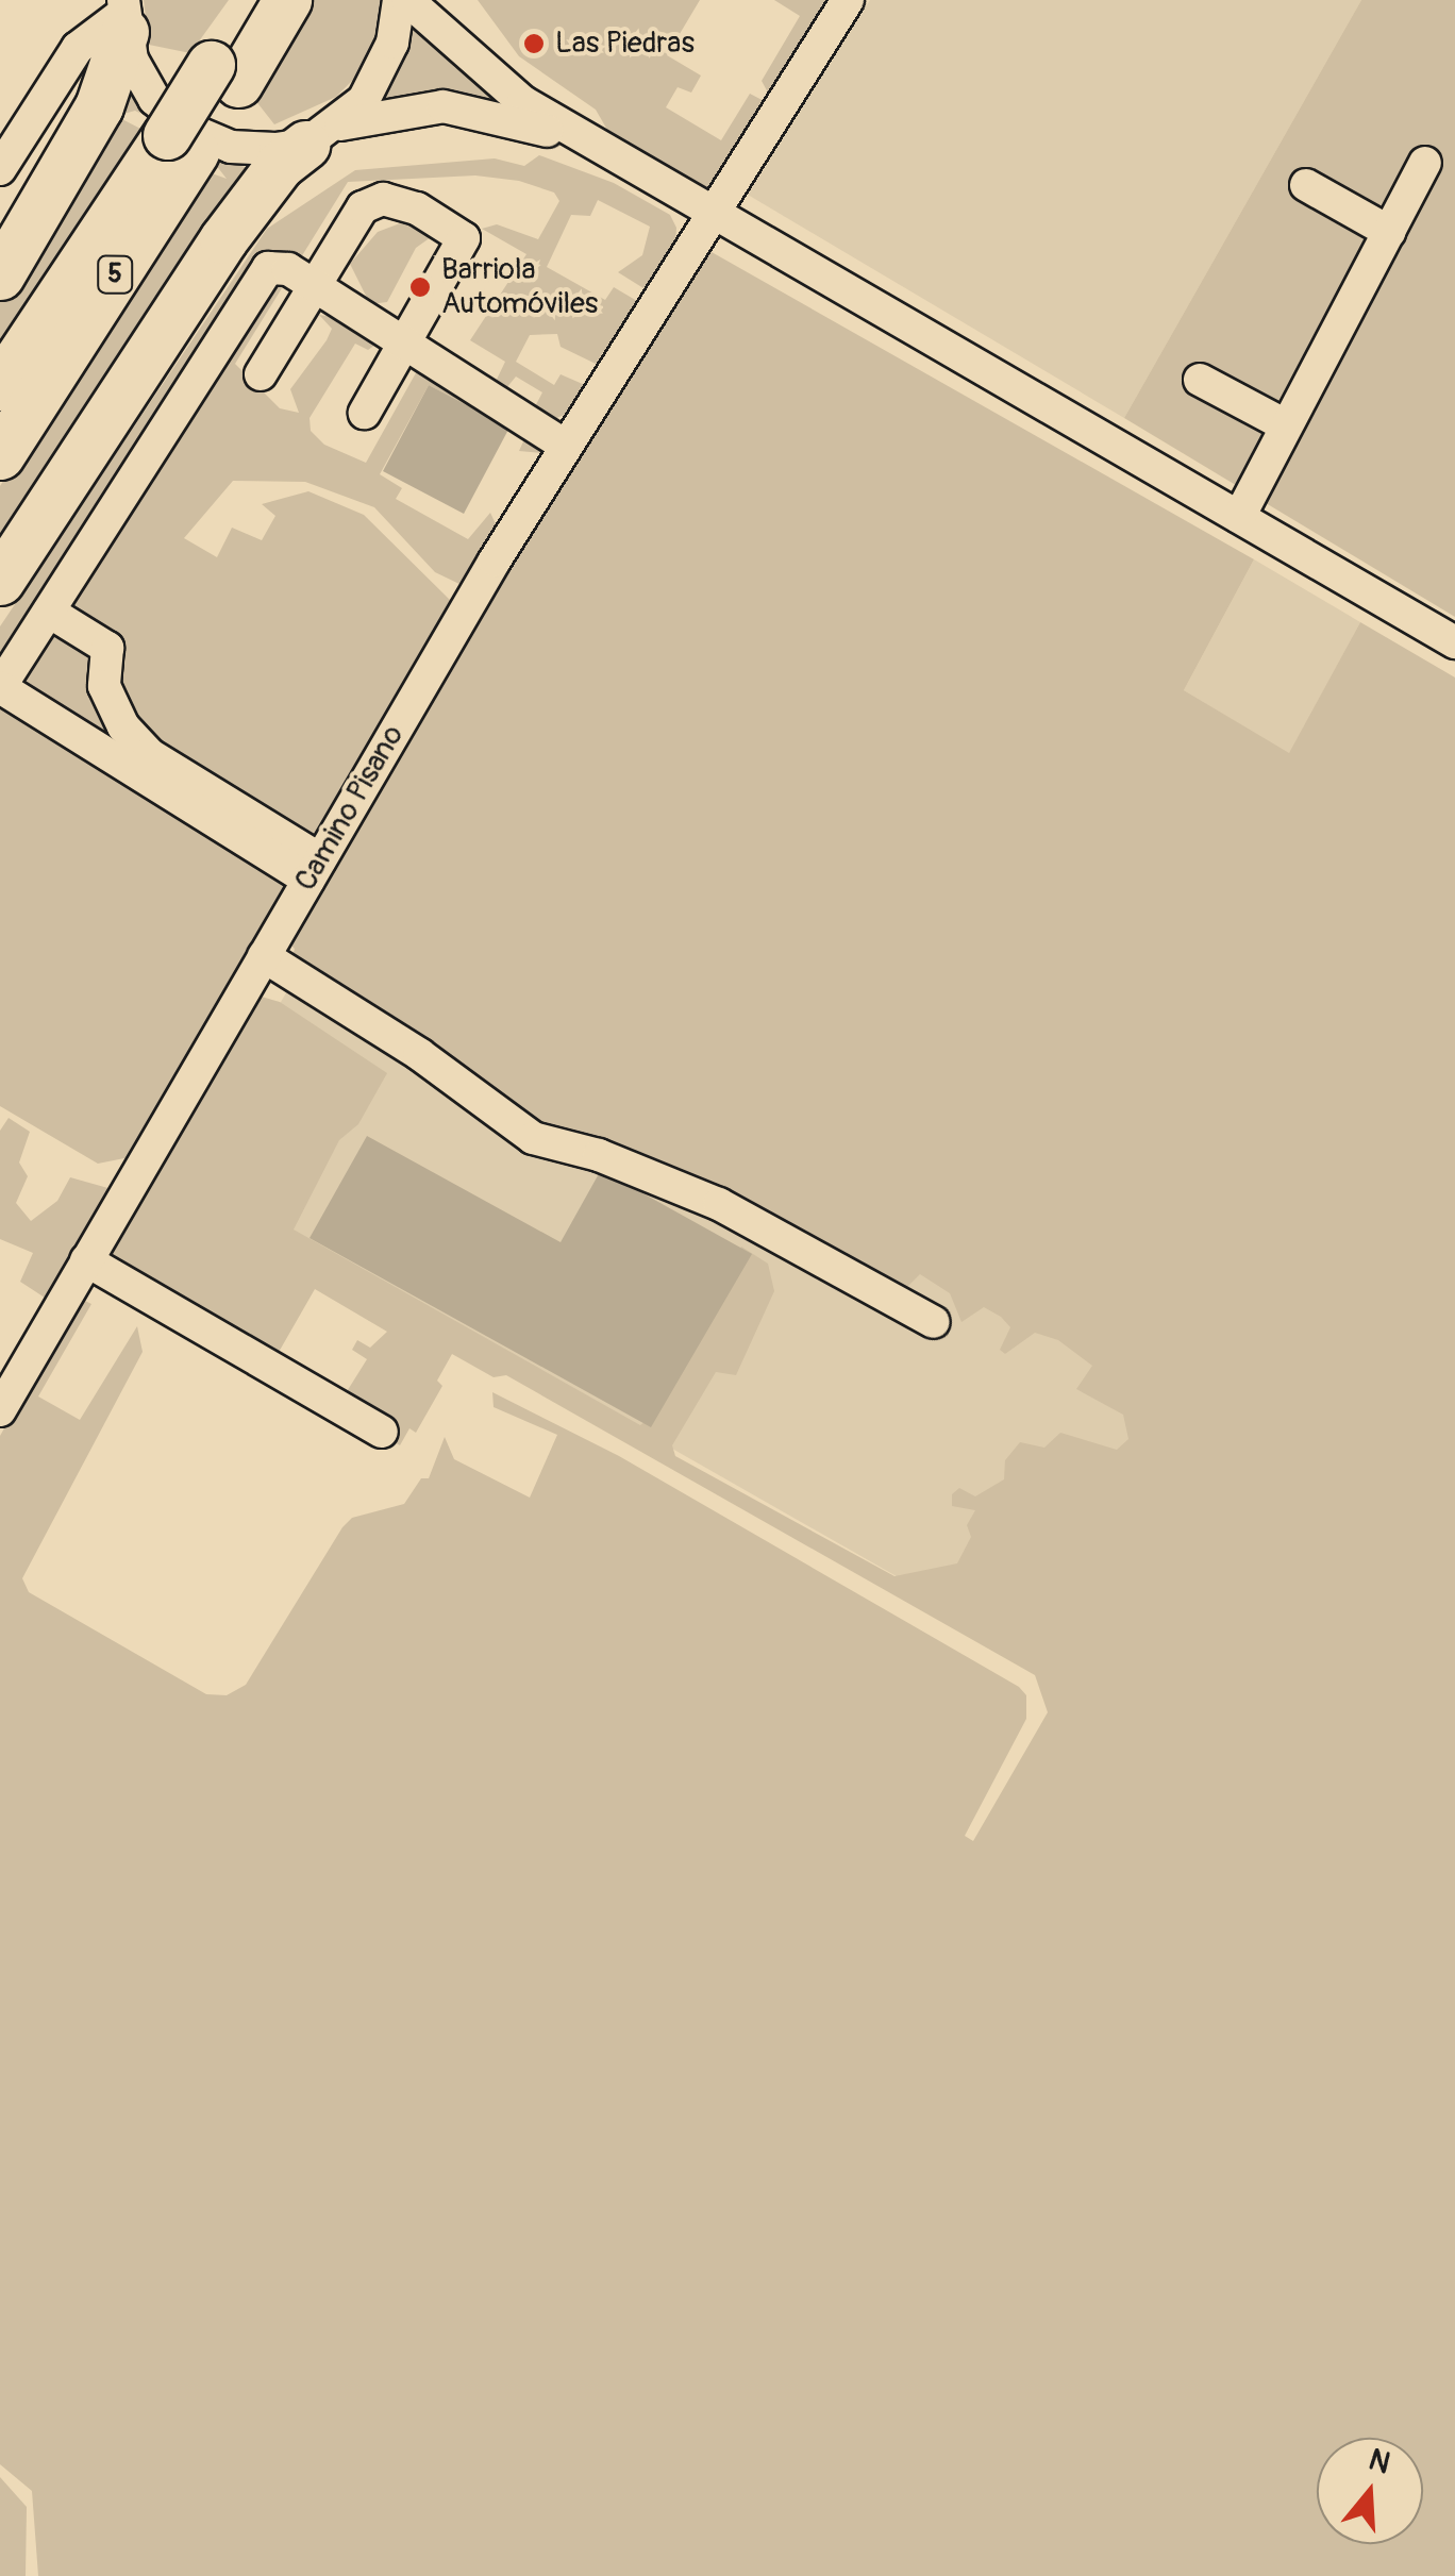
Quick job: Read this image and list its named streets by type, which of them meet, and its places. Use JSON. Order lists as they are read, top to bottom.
{
  "streets": {
    "highway": ["5"],
    "street": ["Camino Pisano"]
  },
  "places": ["Las Piedras", "Barriola Automóviles"],
  "north": "top"
}
